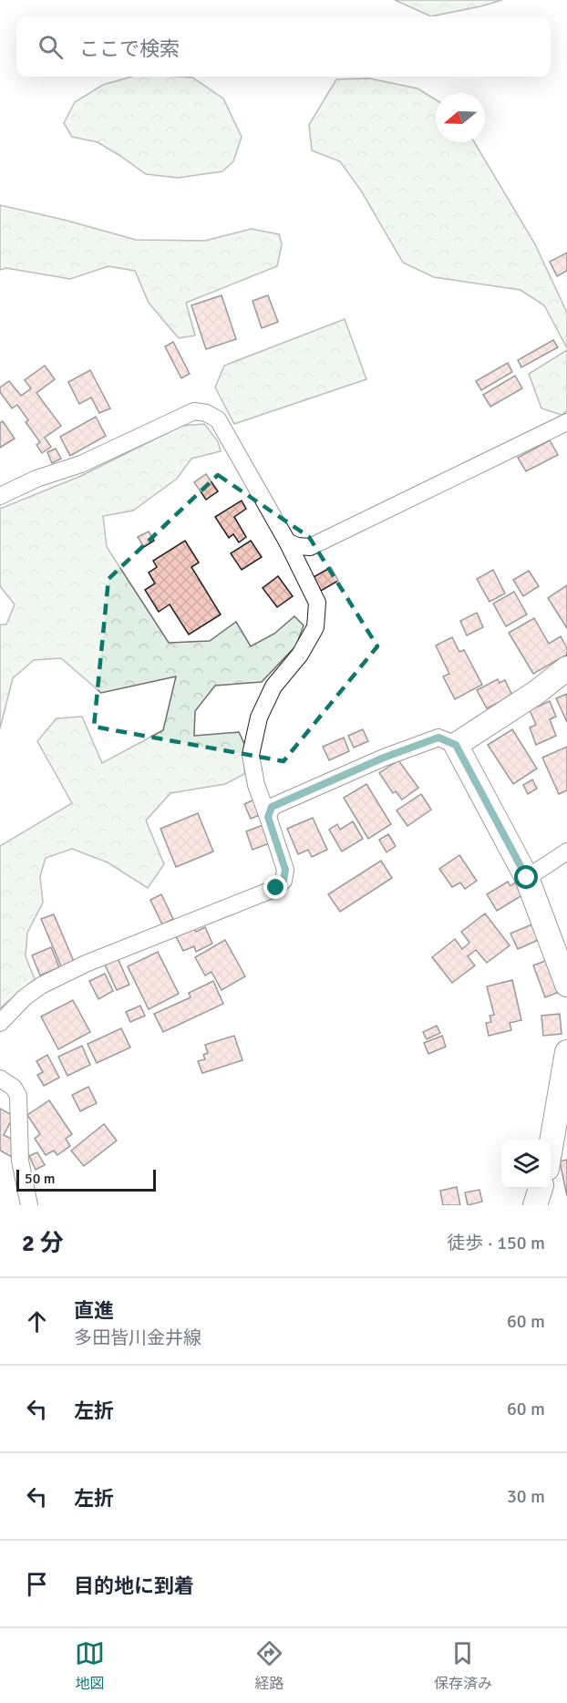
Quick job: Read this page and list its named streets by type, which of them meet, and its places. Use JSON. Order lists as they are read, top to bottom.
{
  "scale_bar": "50 m",
  "north": "left",
  "page": {
    "search": "ここで検索",
    "scale": "50 m",
    "heading": ["2 分", "徒歩 · 150 m"],
    "list": [
      ["直進", "多田皆川金井線", "60 m"],
      ["左折", "60 m"],
      ["左折", "30 m"],
      "目的地に到着"
    ],
    "nav": ["地図", "経路", "保存済み"]
  }
}
